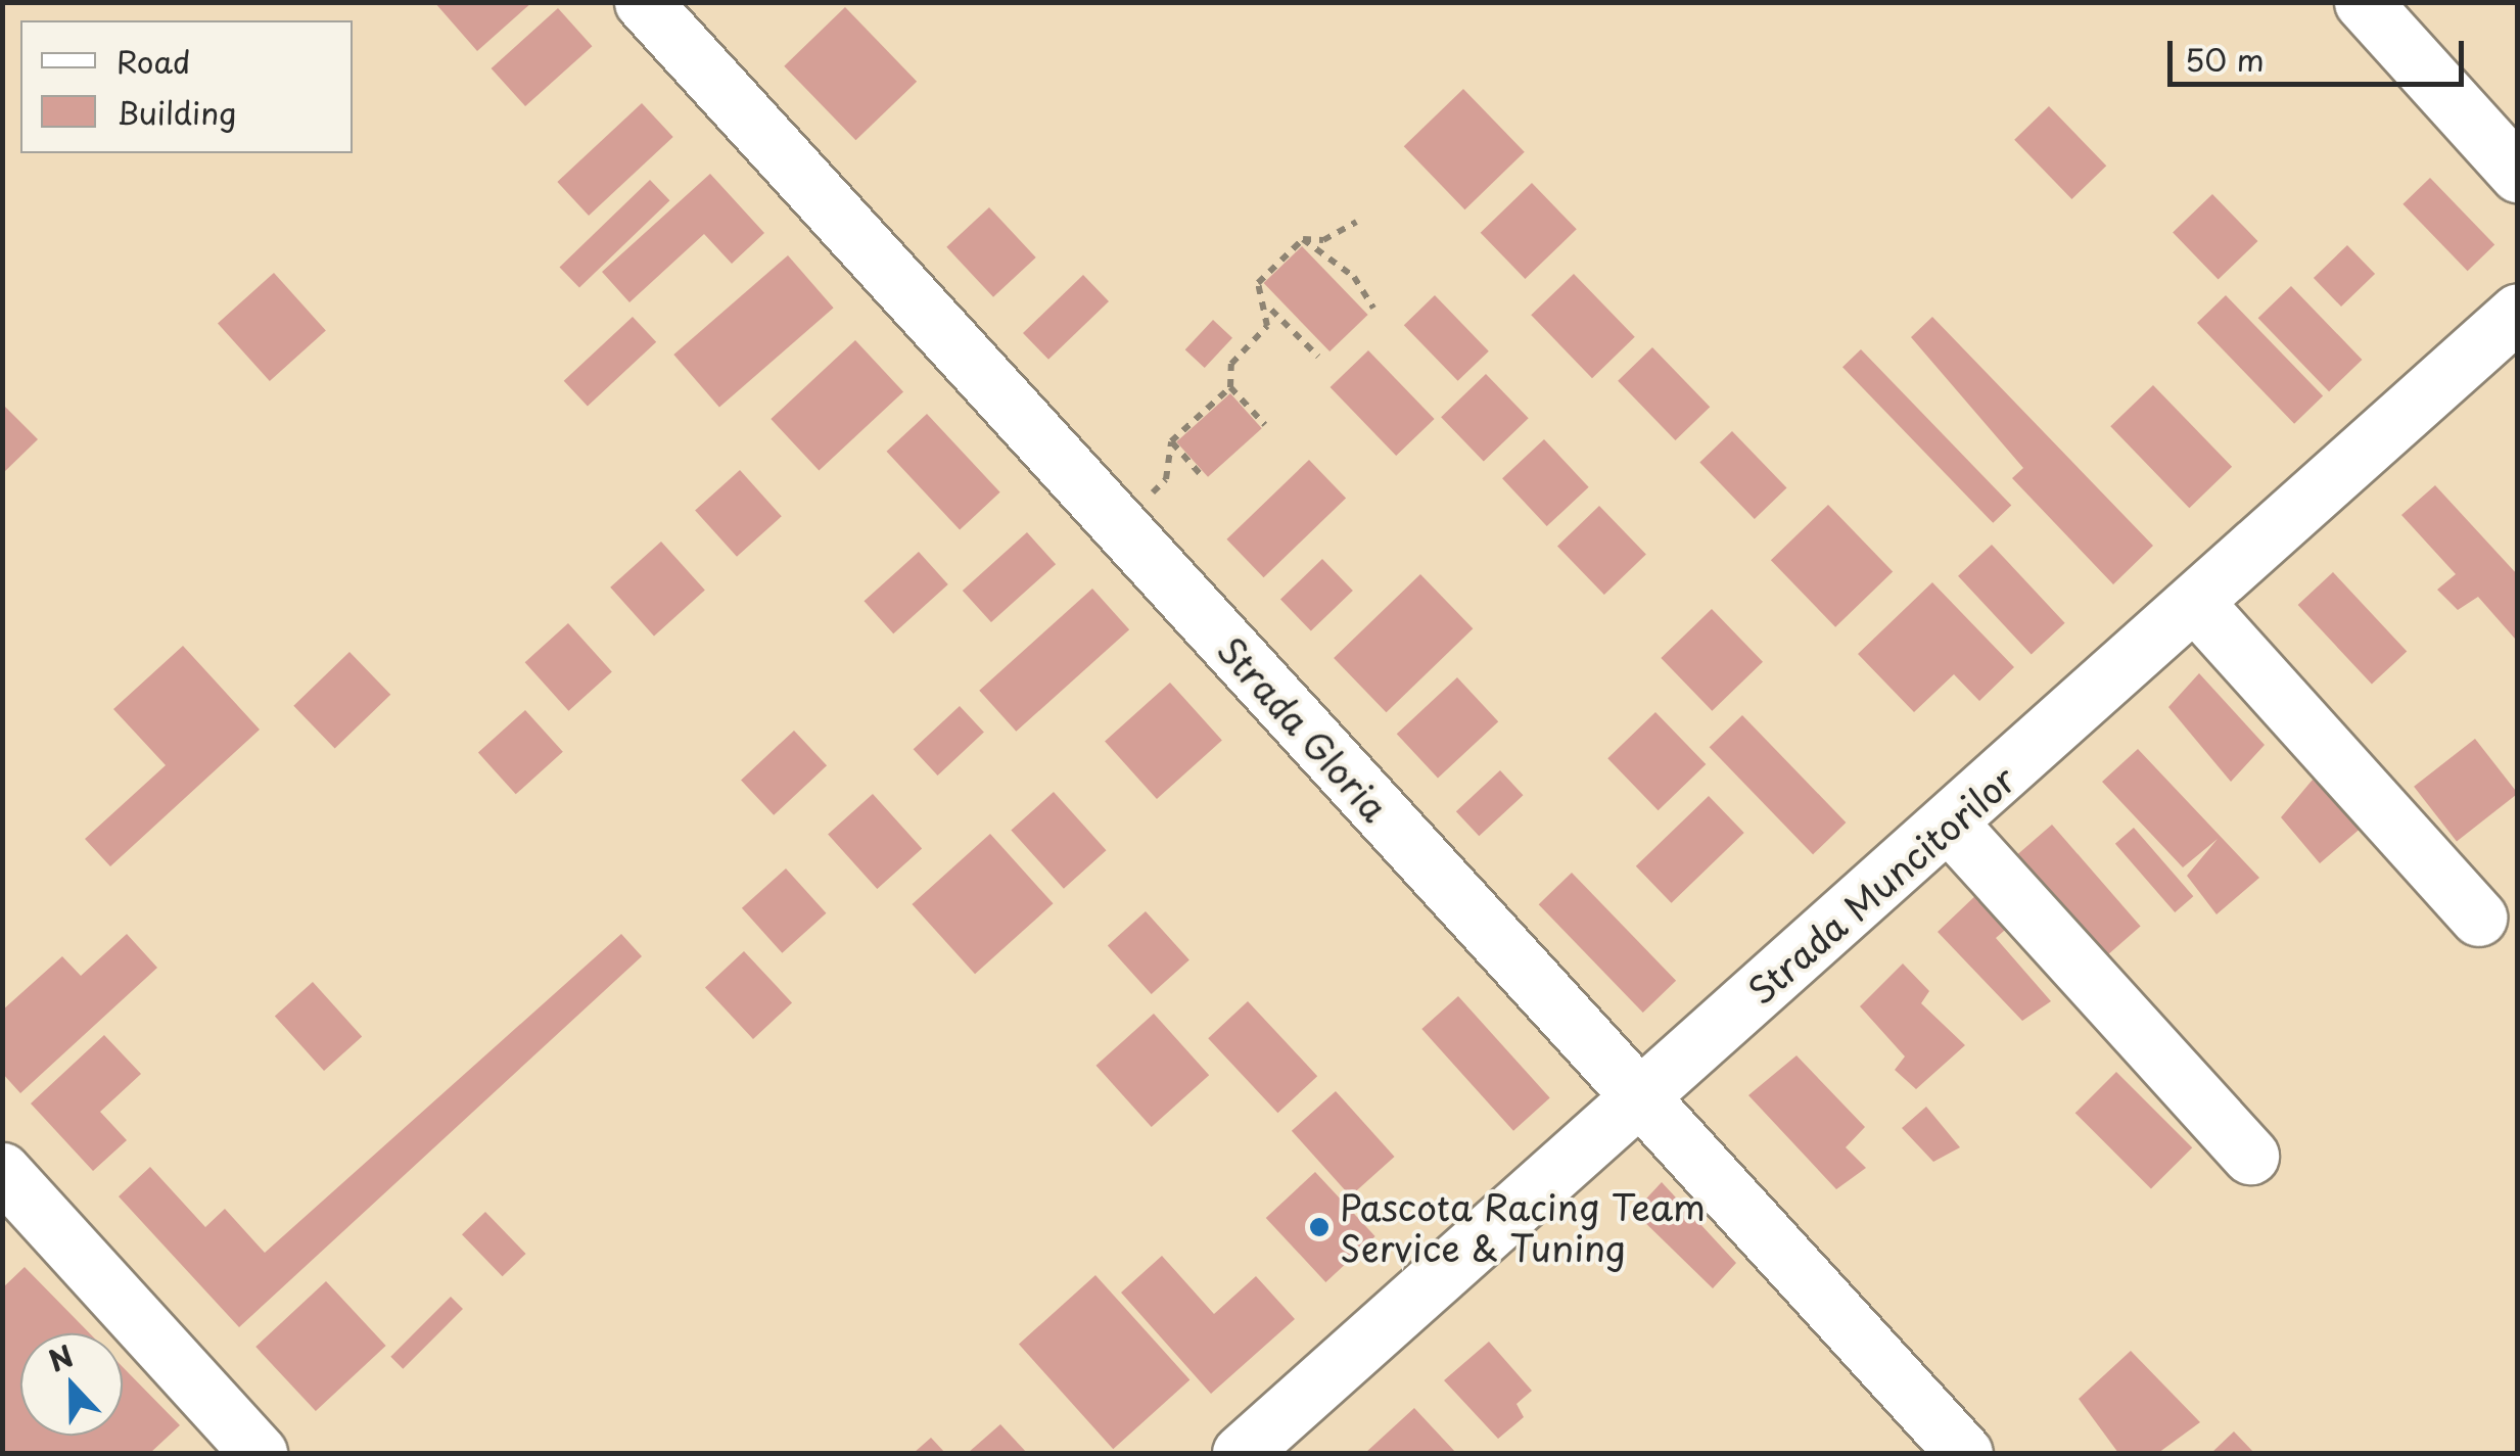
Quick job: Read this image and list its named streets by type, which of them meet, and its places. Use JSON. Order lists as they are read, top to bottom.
{
  "streets": {
    "street": ["Strada Gloria", "Strada Muncitorilor"]
  },
  "crossings": [
    ["Strada Gloria", "Strada Muncitorilor"]
  ],
  "places": ["Pascota Racing Team Service & Tuning"],
  "legend": ["Road", "Building"],
  "scale_bar": "50 m",
  "north": "top"
}
